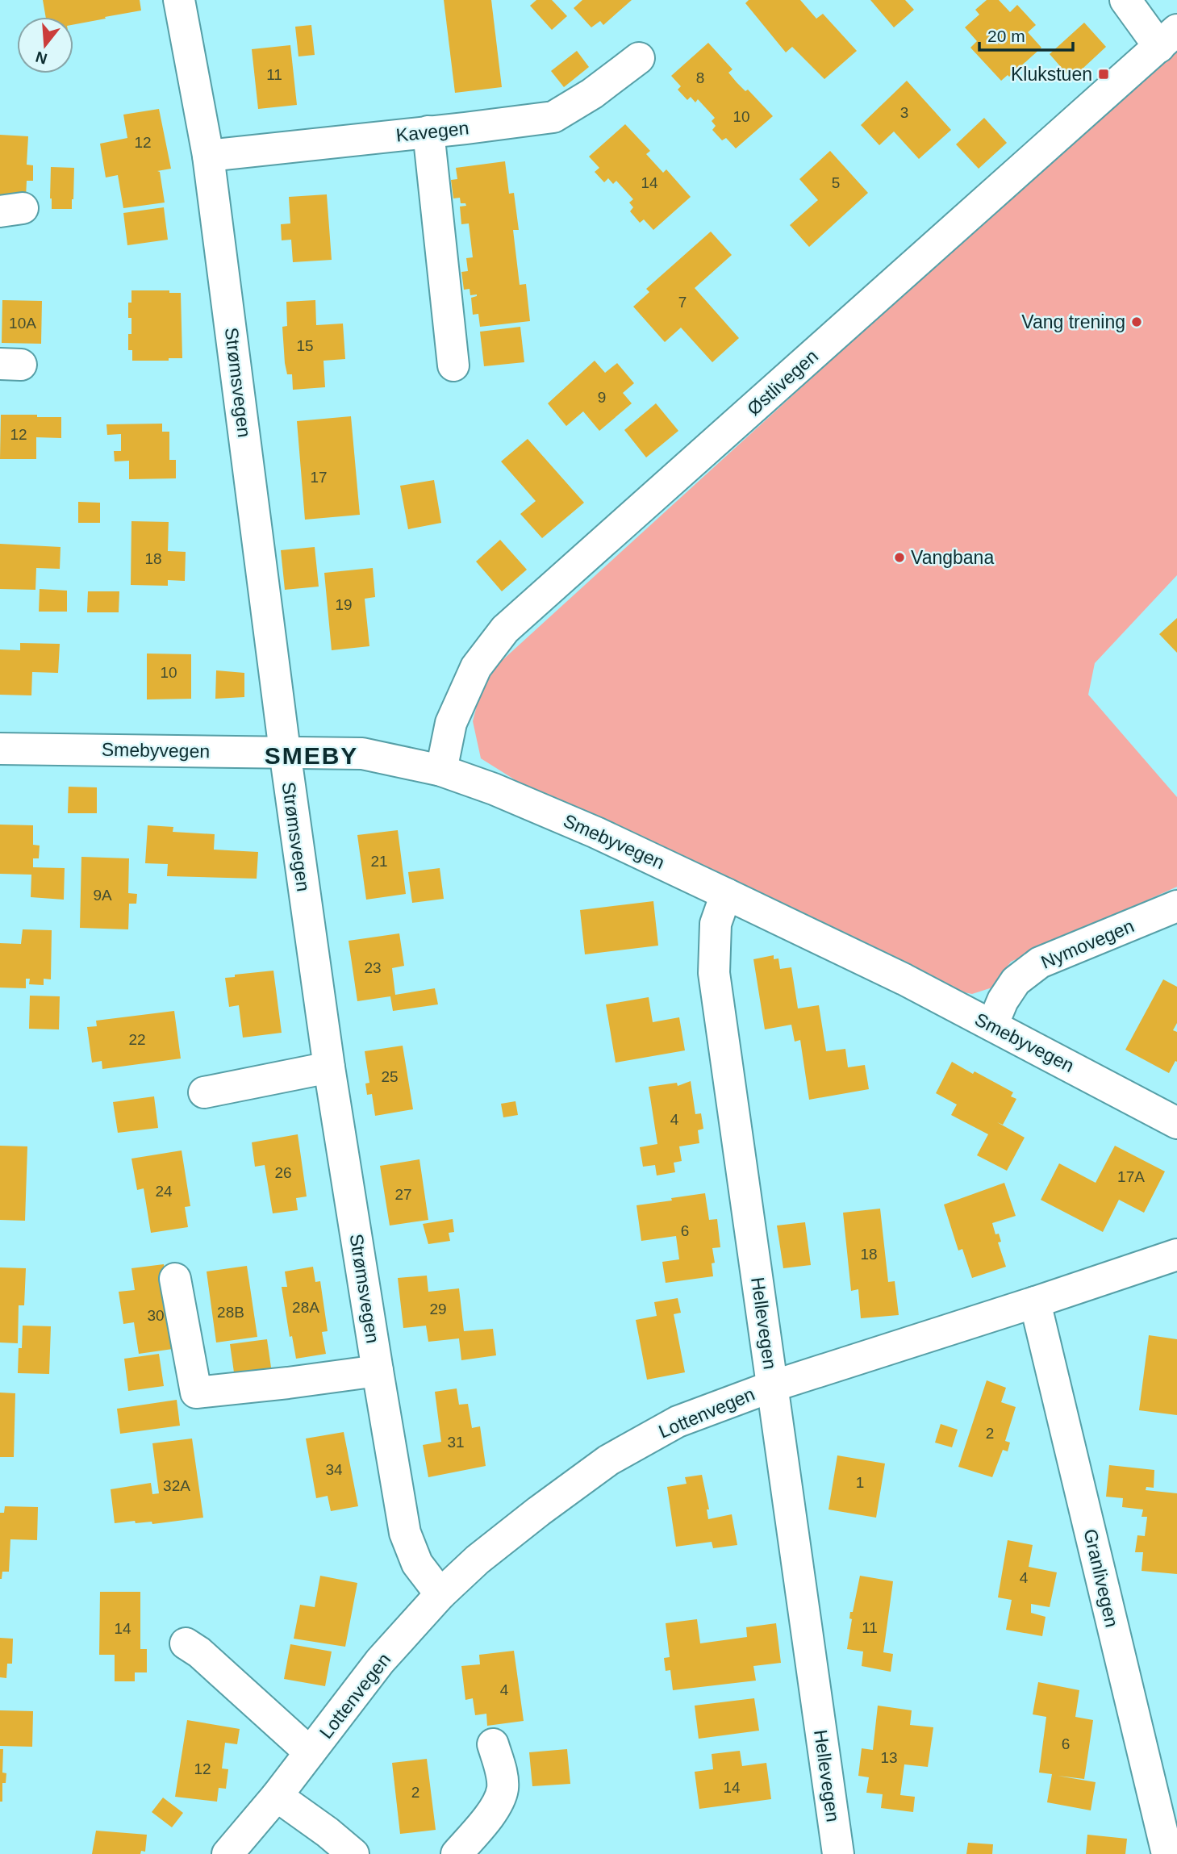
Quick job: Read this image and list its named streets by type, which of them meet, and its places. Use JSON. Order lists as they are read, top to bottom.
{
  "streets": {
    "street": [
      "Kavegen",
      "Strømsvegen",
      "Østlivegen",
      "Smebyvegen",
      "Nymovegen",
      "Hellevegen",
      "Lottenvegen",
      "Granlivegen"
    ]
  },
  "crossings": [
    ["Kavegen", "Strømsvegen"],
    ["Strømsvegen", "Smebyvegen"],
    ["Strømsvegen", "Lottenvegen"],
    ["Østlivegen", "Smebyvegen"],
    ["Smebyvegen", "Nymovegen"],
    ["Smebyvegen", "Hellevegen"],
    ["Hellevegen", "Lottenvegen"],
    ["Lottenvegen", "Granlivegen"]
  ],
  "districts": ["SMEBY"],
  "places": {
    "transit": ["Klukstuen"],
    "other": ["Vang trening", "Vangbana"]
  },
  "house_numbers": [
    "11",
    "8",
    "3",
    "10",
    "12",
    "14",
    "5",
    "7",
    "10A",
    "15",
    "9",
    "12",
    "17",
    "18",
    "19",
    "10",
    "21",
    "9A",
    "23",
    "22",
    "25",
    "4",
    "26",
    "17A",
    "24",
    "27",
    "6",
    "18",
    "28A",
    "29",
    "28B",
    "30",
    "2",
    "31",
    "34",
    "1",
    "32A",
    "4",
    "11",
    "14",
    "4",
    "6",
    "13",
    "12",
    "14",
    "2"
  ],
  "scale_bar": "20 m",
  "north": "bottom"
}
